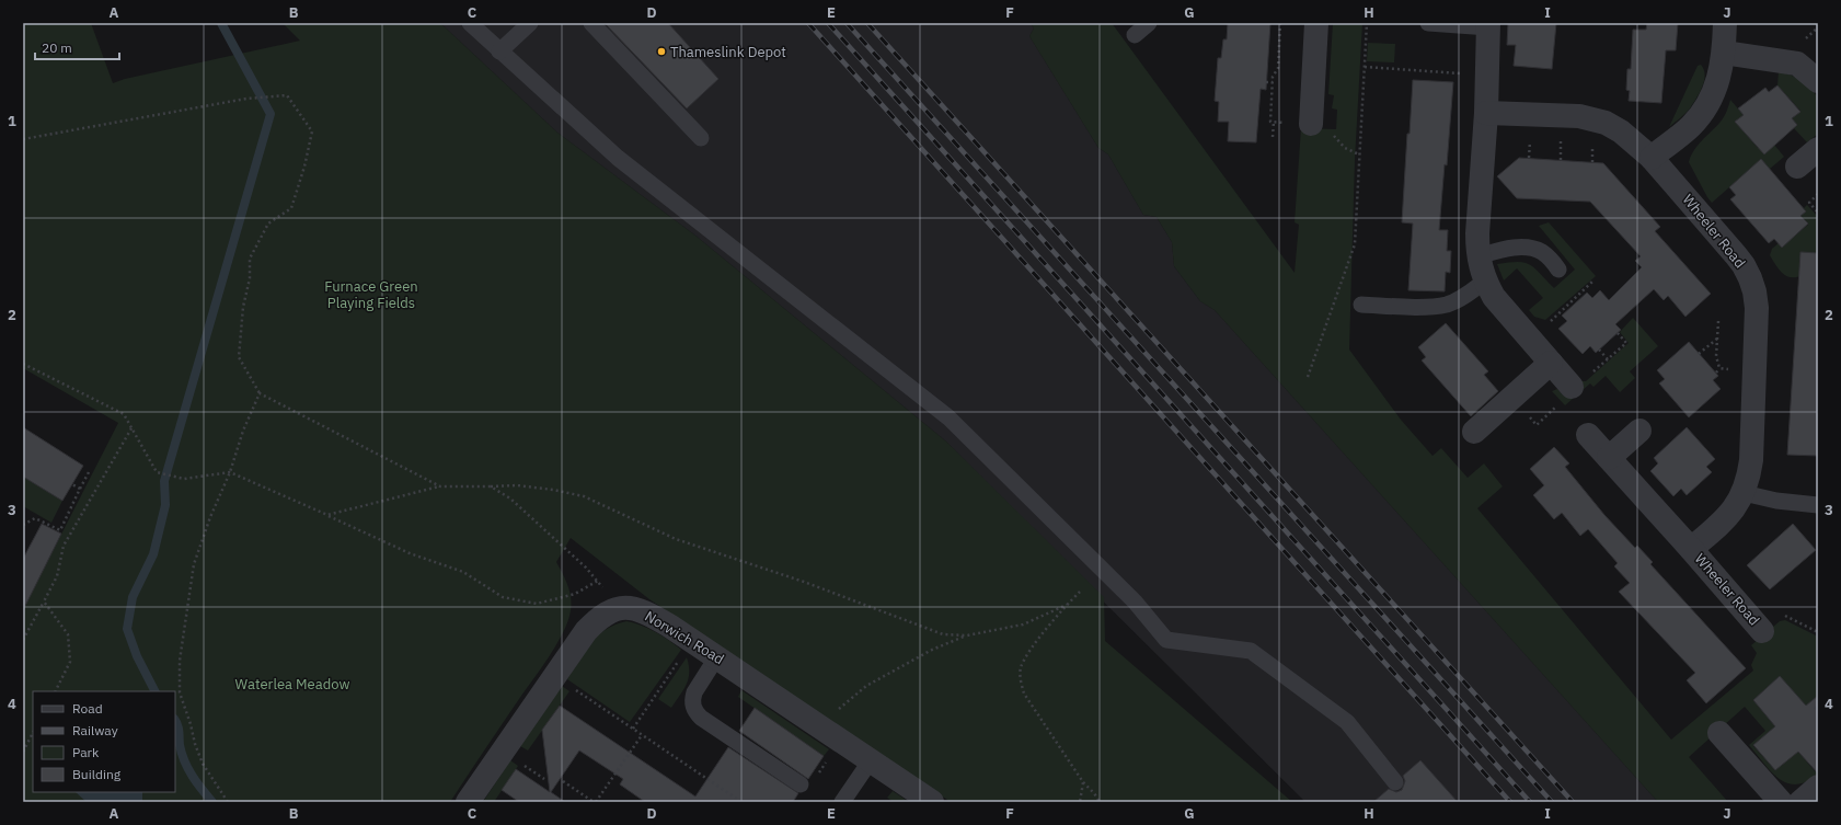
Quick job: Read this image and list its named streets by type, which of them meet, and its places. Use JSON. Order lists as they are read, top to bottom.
{
  "streets": {
    "street": ["Wheeler Road", "Norwich Road"]
  },
  "parks": ["Furnace Green Playing Fields", "Waterlea Meadow"],
  "places": ["Thameslink Depot"],
  "legend": [
    "Road",
    "Railway",
    "Park",
    "Building"
  ],
  "scale_bar": "20 m",
  "grid": {
    "columns": [
      "A",
      "B",
      "C",
      "D",
      "E",
      "F",
      "G",
      "H",
      "I",
      "J"
    ],
    "rows": [
      "1",
      "2",
      "3",
      "4"
    ]
  }
}
